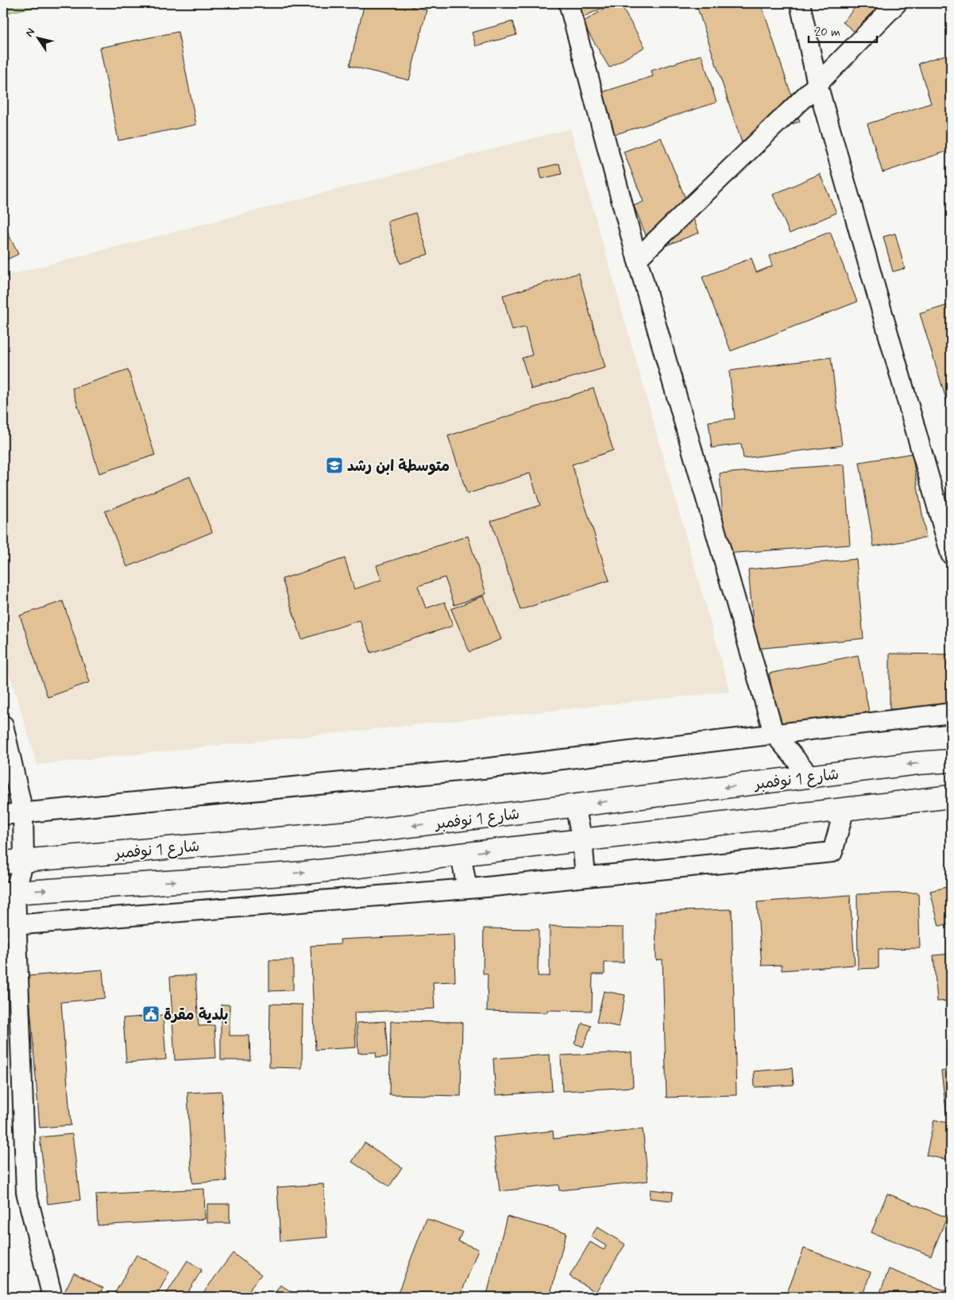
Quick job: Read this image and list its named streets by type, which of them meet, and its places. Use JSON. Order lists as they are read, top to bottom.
{
  "streets": {
    "main road": ["شارع 1 نوفمبر"]
  },
  "places": {
    "school or university": ["متوسطة ابن رشد"],
    "public building": ["بلدية مقرة"]
  },
  "scale_bar": "20 m",
  "north": "top left"
}
